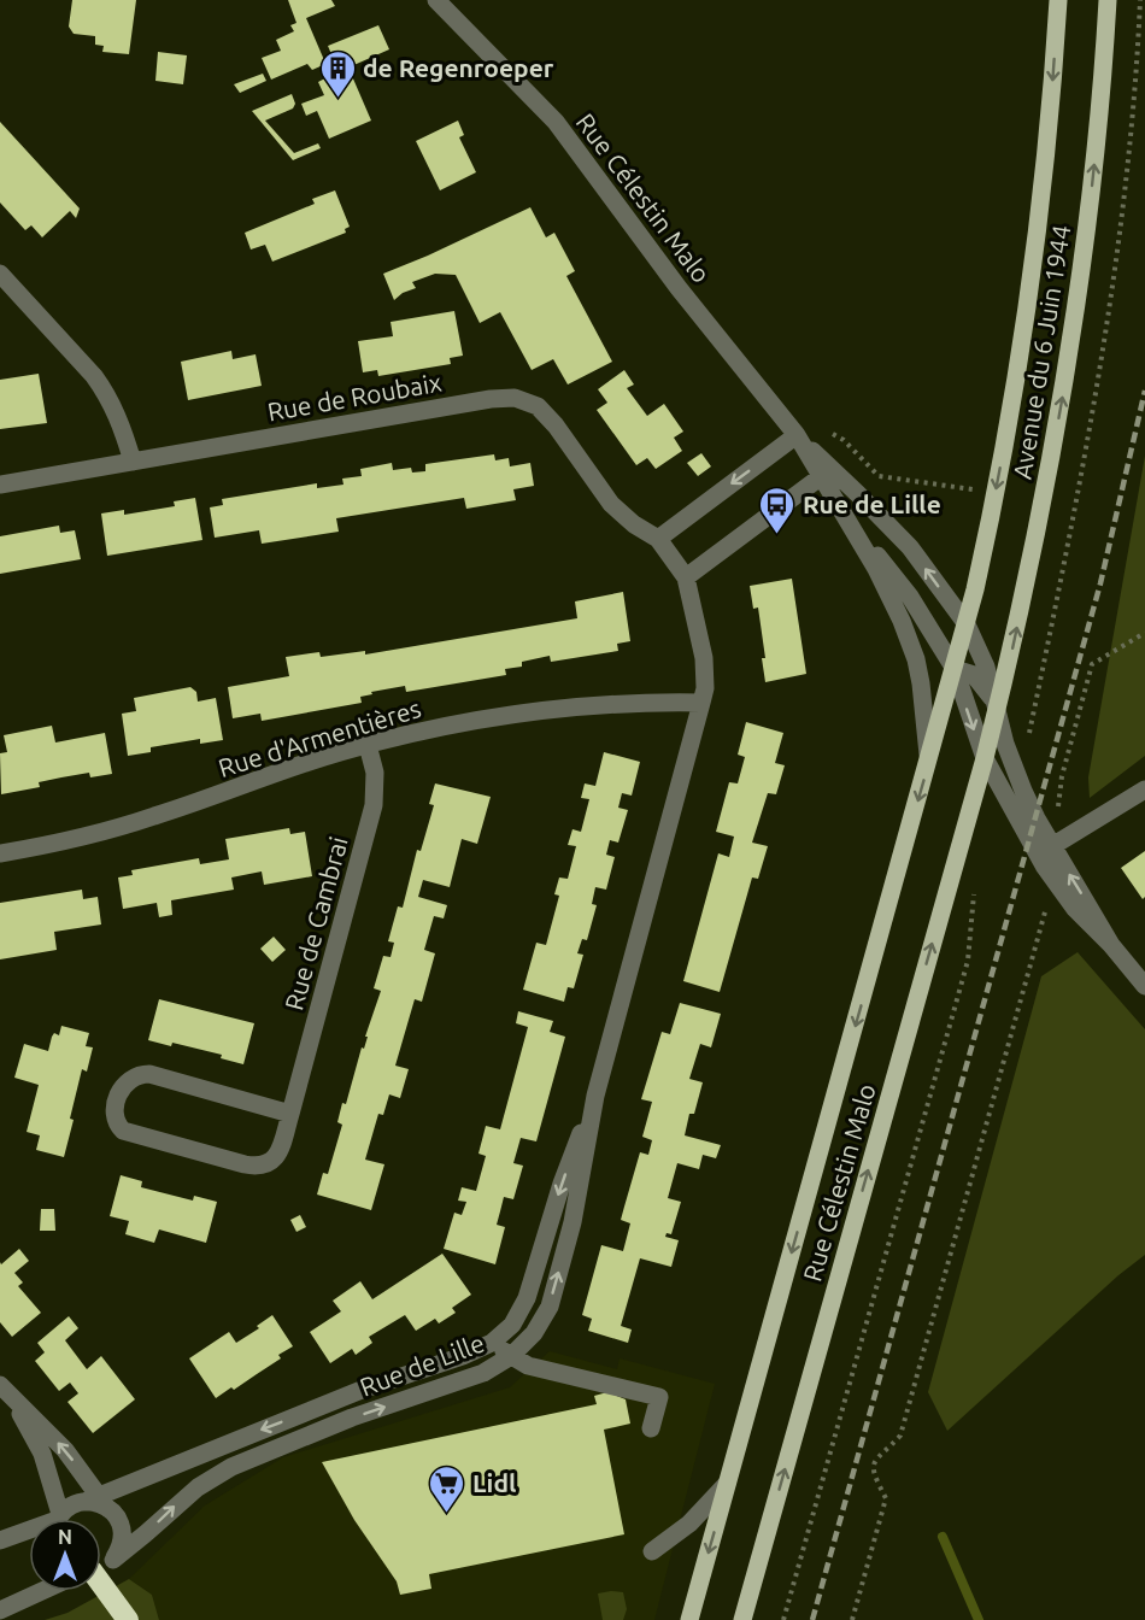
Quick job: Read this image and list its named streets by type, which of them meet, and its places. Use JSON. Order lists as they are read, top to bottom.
{
  "streets": {
    "main road": ["Rue Célestin Malo", "Avenue du 6 Juin 1944"],
    "street": [
      "Rue de Roubaix",
      "Rue d'Armentières",
      "Rue de Cambrai",
      "Rue de Lille"
    ]
  },
  "crossings": [
    ["Rue Célestin Malo", "Avenue du 6 Juin 1944"],
    ["Rue de Roubaix", "Rue de Lille"],
    ["Rue d'Armentières", "Rue de Cambrai"],
    ["Rue d'Armentières", "Rue de Lille"]
  ],
  "places": {
    "building": ["de Regenroeper"],
    "bus stop": ["Rue de Lille"],
    "supermarket": ["Lidl"]
  },
  "north": "top"
}
